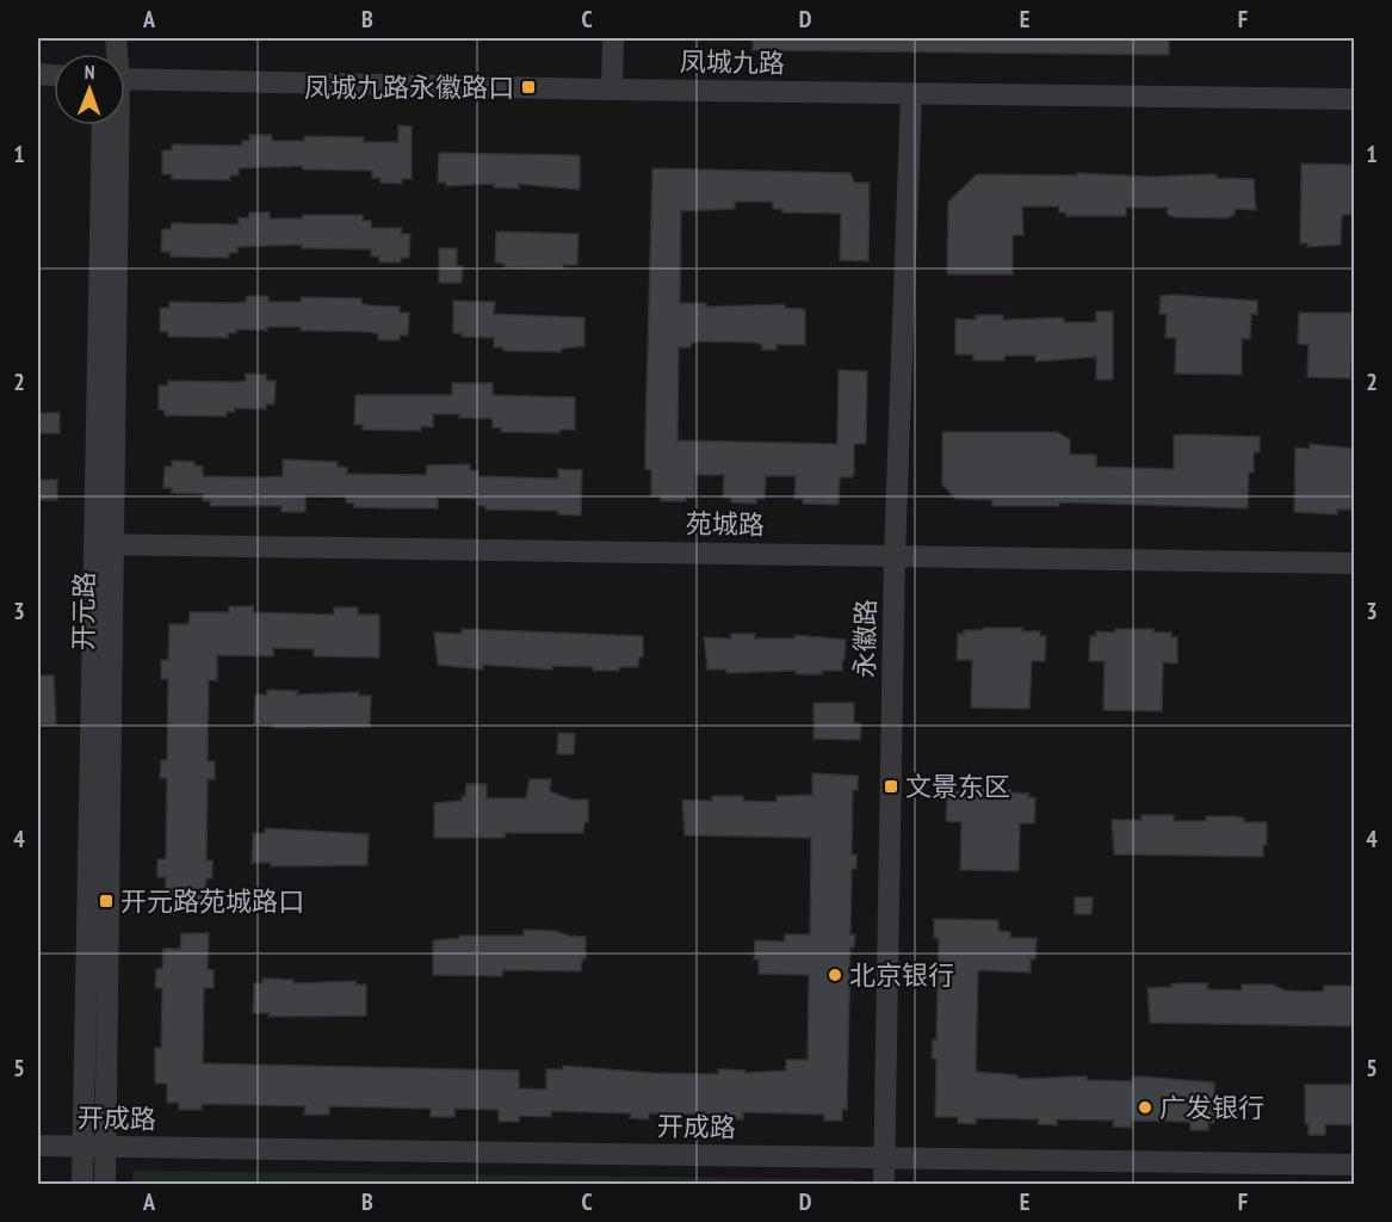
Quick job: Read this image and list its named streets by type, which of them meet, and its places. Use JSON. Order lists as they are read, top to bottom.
{
  "streets": {
    "street": [
      "凤城九路",
      "苑城路",
      "开元路",
      "永徽路",
      "开成路"
    ]
  },
  "crossings": [
    ["凤城九路", "永徽路"],
    ["苑城路", "开元路"],
    ["苑城路", "永徽路"],
    ["开元路", "开成路"],
    ["永徽路", "开成路"]
  ],
  "places": {
    "transit": ["凤城九路永徽路口", "文景东区", "开元路苑城路口"],
    "other": ["北京银行", "广发银行"]
  },
  "north": "top",
  "grid": {
    "columns": [
      "A",
      "B",
      "C",
      "D",
      "E",
      "F"
    ],
    "rows": [
      "1",
      "2",
      "3",
      "4",
      "5"
    ]
  }
}
